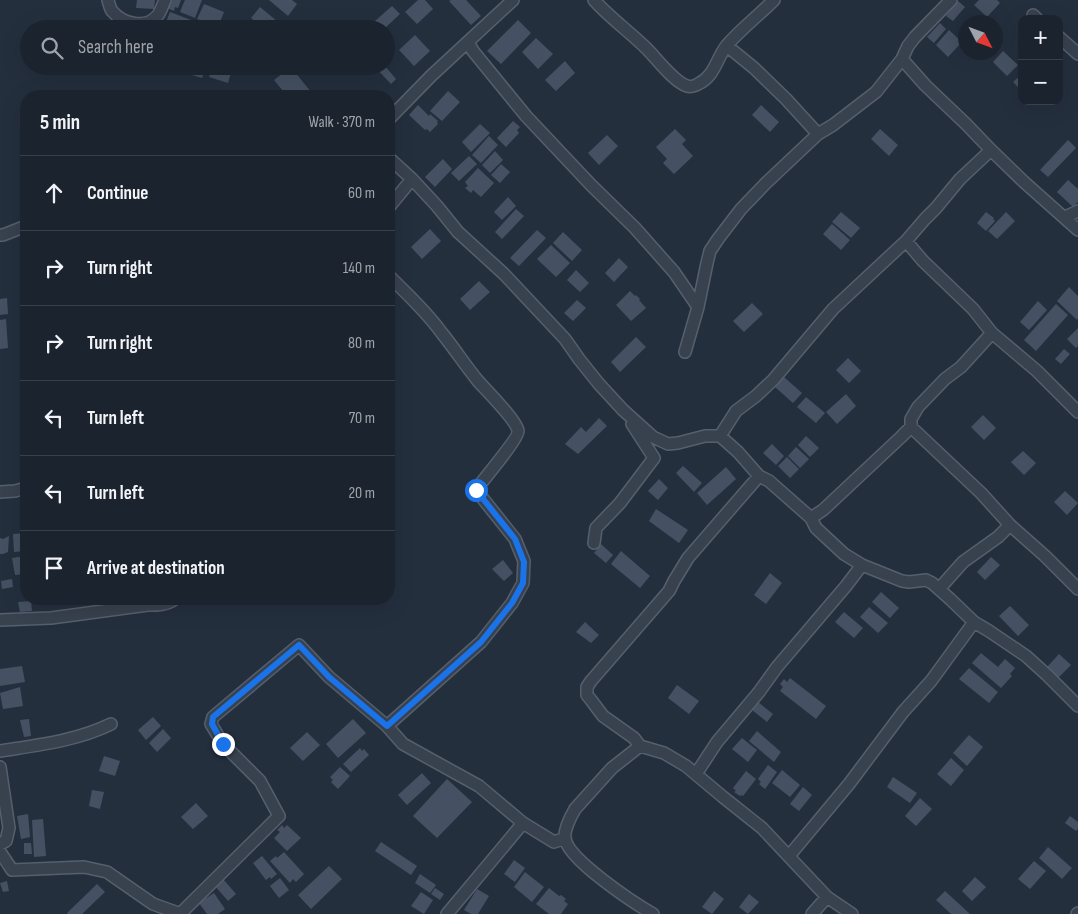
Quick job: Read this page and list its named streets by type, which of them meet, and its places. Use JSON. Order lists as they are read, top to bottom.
{
  "north": "bottom right",
  "page": {
    "map_buttons": ["+", "−"],
    "search": "Search here",
    "heading": ["5 min", "Walk · 370 m"],
    "list": [
      ["Continue", "60 m"],
      ["Turn right", "140 m"],
      ["Turn right", "80 m"],
      ["Turn left", "70 m"],
      ["Turn left", "20 m"],
      "Arrive at destination"
    ]
  }
}
